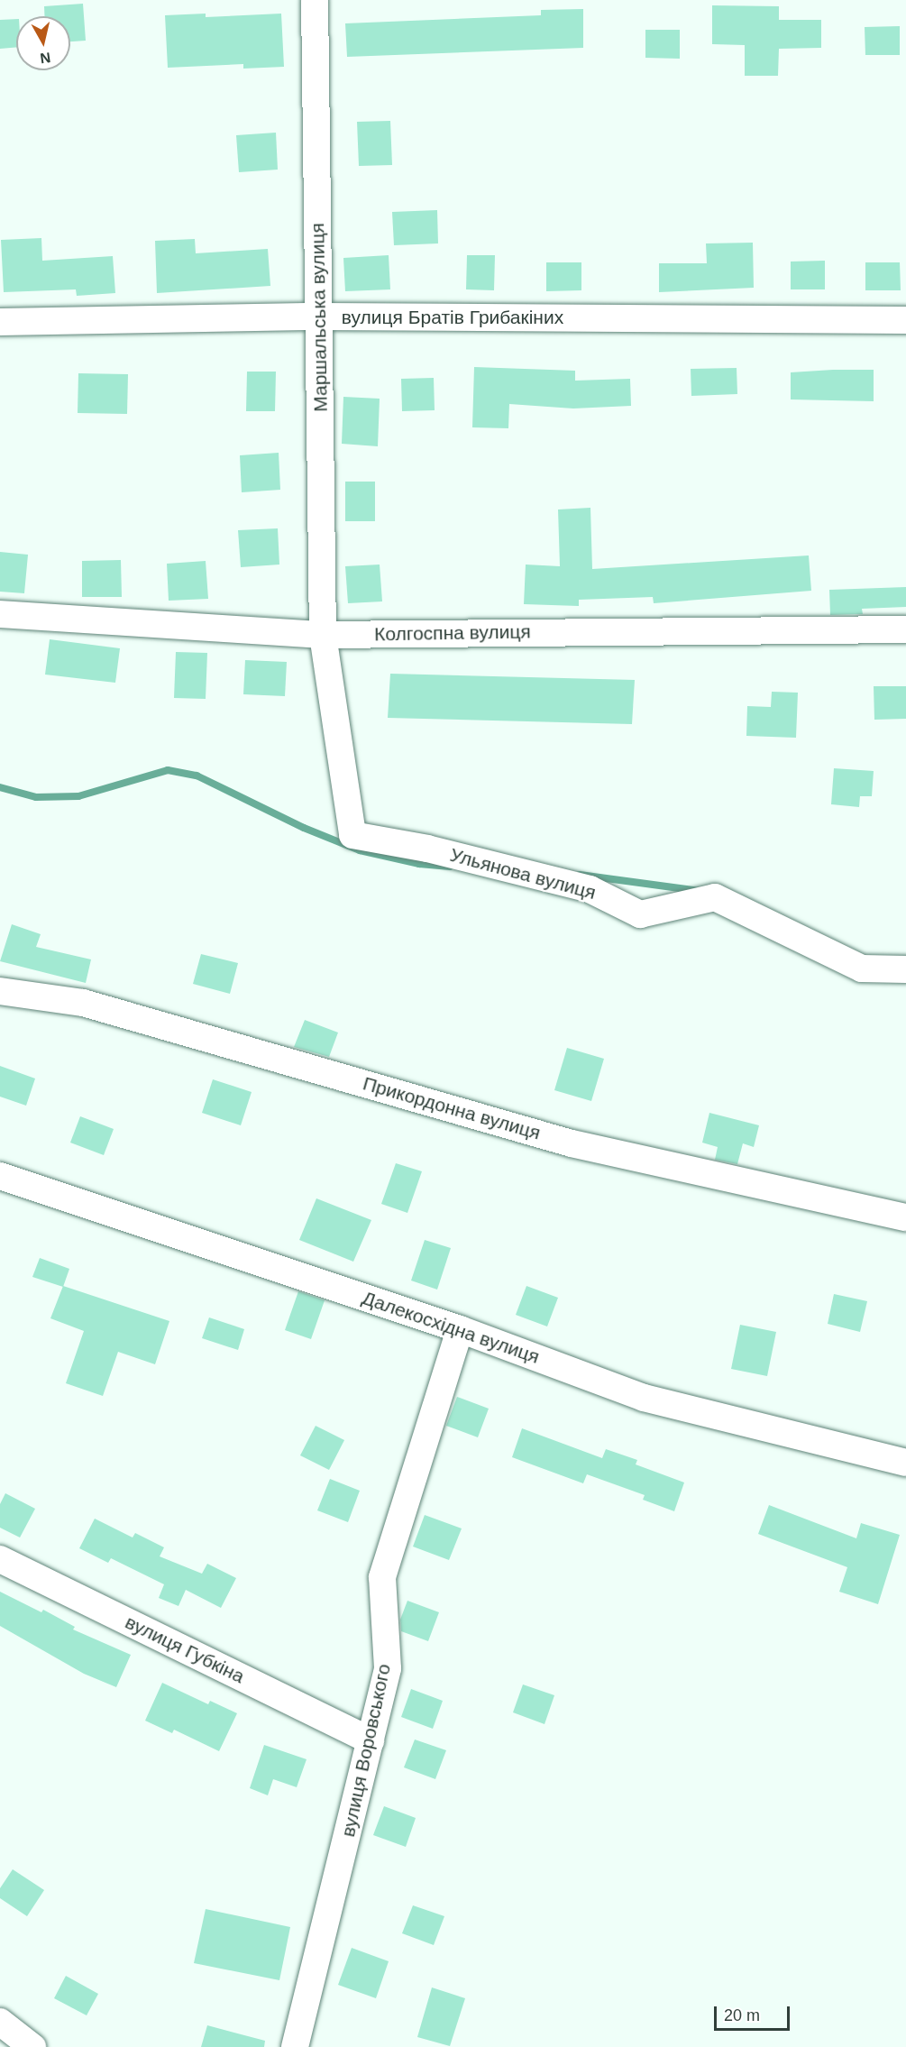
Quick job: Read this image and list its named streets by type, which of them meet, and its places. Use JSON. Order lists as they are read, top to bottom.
{
  "streets": {
    "street": [
      "Маршальська вулиця",
      "вулиця Братів Грибакіних",
      "Колгоспна вулиця",
      "Ульянова вулиця",
      "Прикордонна вулиця",
      "Далекосхідна вулиця",
      "вулиця Губкіна",
      "вулиця Воровського"
    ]
  },
  "crossings": [
    ["Маршальська вулиця", "вулиця Братів Грибакіних"],
    ["Маршальська вулиця", "Колгоспна вулиця"],
    ["Маршальська вулиця", "Ульянова вулиця"],
    ["Колгоспна вулиця", "Ульянова вулиця"],
    ["Далекосхідна вулиця", "вулиця Воровського"],
    ["вулиця Губкіна", "вулиця Воровського"]
  ],
  "scale_bar": "20 m",
  "north": "bottom"
}
